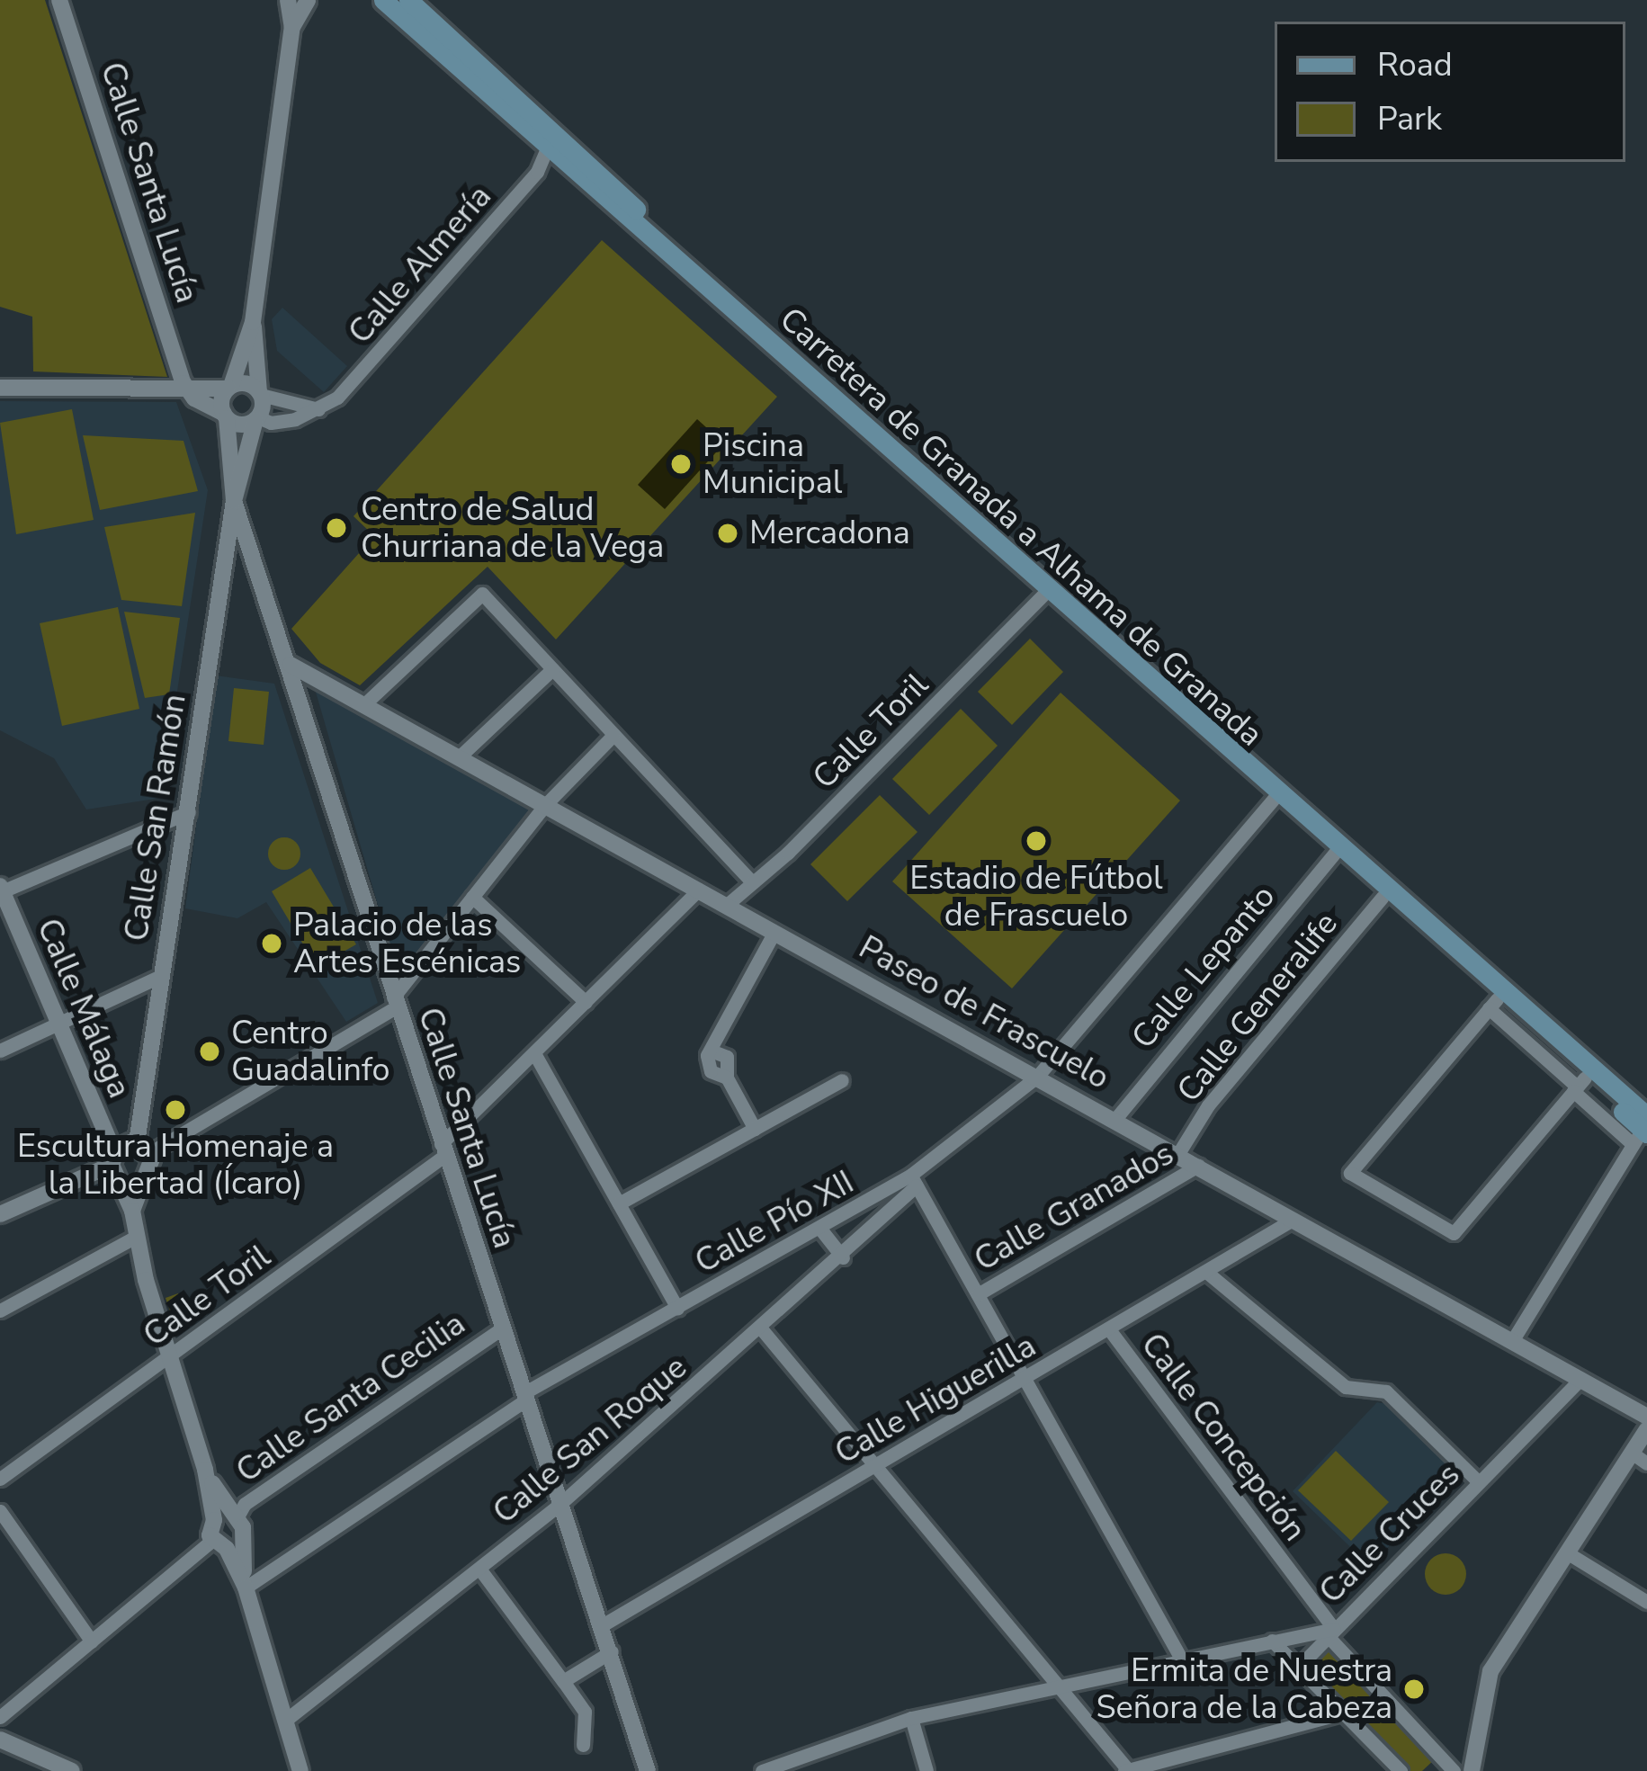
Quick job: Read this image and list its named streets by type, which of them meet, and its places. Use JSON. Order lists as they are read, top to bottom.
{
  "streets": {
    "main road": ["Carretera de Granada a Alhama de Granada"],
    "street": [
      "Calle Santa Lucía",
      "Calle Almería",
      "Calle Toril",
      "Calle San Ramón",
      "Calle Lepanto",
      "Calle Generalife",
      "Calle Málaga",
      "Paseo de Frascuelo",
      "Calle Granados",
      "Calle Pío XII",
      "Calle Santa Cecilia",
      "Calle Higuerilla",
      "Calle Concepción",
      "Calle San Roque",
      "Calle Cruces"
    ]
  },
  "crossings": [
    ["Calle Santa Lucía", "Calle Toril"],
    ["Calle Santa Lucía", "Calle San Ramón"],
    ["Calle Santa Lucía", "Paseo de Frascuelo"],
    ["Calle Santa Lucía", "Calle Pío XII"],
    ["Calle Santa Lucía", "Calle Santa Cecilia"],
    ["Calle Santa Lucía", "Calle Higuerilla"],
    ["Calle Santa Lucía", "Calle San Roque"],
    ["Calle Almería", "Carretera de Granada a Alhama de Granada"],
    ["Calle Almería", "Calle San Ramón"],
    ["Carretera de Granada a Alhama de Granada", "Calle Toril"],
    ["Carretera de Granada a Alhama de Granada", "Calle Lepanto"],
    ["Carretera de Granada a Alhama de Granada", "Calle Generalife"],
    ["Carretera de Granada a Alhama de Granada", "Calle Pío XII"],
    ["Calle Toril", "Paseo de Frascuelo"],
    ["Calle Lepanto", "Paseo de Frascuelo"],
    ["Calle Generalife", "Paseo de Frascuelo"],
    ["Paseo de Frascuelo", "Calle Granados"],
    ["Paseo de Frascuelo", "Calle Pío XII"],
    ["Paseo de Frascuelo", "Calle Higuerilla"],
    ["Paseo de Frascuelo", "Calle Cruces"],
    ["Calle Pío XII", "Calle San Roque"],
    ["Calle Higuerilla", "Calle Concepción"],
    ["Calle Concepción", "Calle Cruces"]
  ],
  "places": [
    "Piscina Municipal",
    "Centro de Salud Churriana de la Vega",
    "Mercadona",
    "Estadio de Fútbol de Frascuelo",
    "Palacio de las Artes Escénicas",
    "Centro Guadalinfo",
    "Escultura Homenaje a la Libertad (Ícaro)",
    "Ermita de Nuestra Señora de la Cabeza"
  ],
  "legend": ["Road", "Park"]
}
